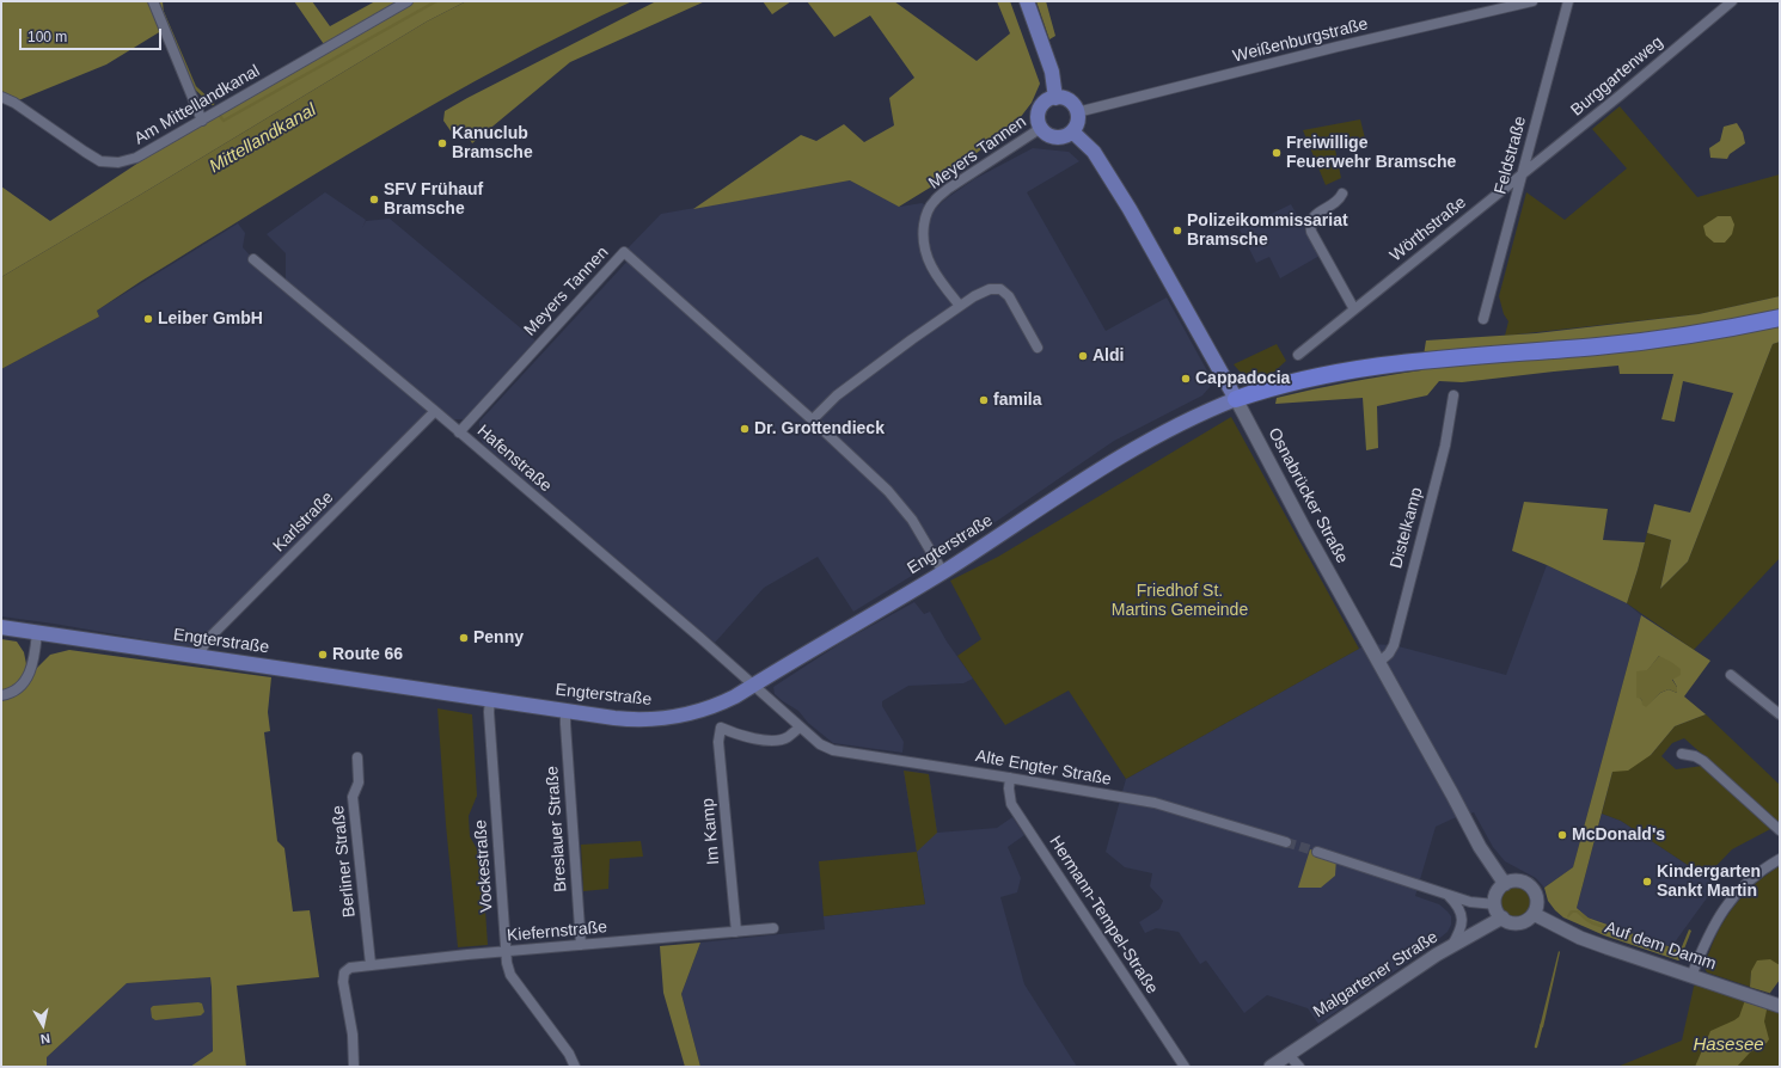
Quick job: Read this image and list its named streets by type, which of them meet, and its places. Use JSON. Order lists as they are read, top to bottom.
{
  "streets": {
    "main road": [
      "Osnabrücker Straße",
      "Engterstraße",
      "Auf dem Damm",
      "Malgartener Straße"
    ],
    "street": [
      "Weißenburgstraße",
      "Burggartenweg",
      "Am Mittellandkanal",
      "Meyers Tannen",
      "Feldstraße",
      "Wörthstraße",
      "Hafenstraße",
      "Karlstraße",
      "Distelkamp",
      "Alte Engter Straße",
      "Breslauer Straße",
      "Im Kamp",
      "Berliner Straße",
      "Vockestraße",
      "Hermann-Tempel-Straße",
      "Kiefernstraße"
    ]
  },
  "crossings": [
    ["Weißenburgstraße", "Meyers Tannen"],
    ["Weißenburgstraße", "Osnabrücker Straße"],
    ["Burggartenweg", "Feldstraße"],
    ["Burggartenweg", "Wörthstraße"],
    ["Meyers Tannen", "Hafenstraße"],
    ["Meyers Tannen", "Osnabrücker Straße"],
    ["Meyers Tannen", "Engterstraße"],
    ["Feldstraße", "Wörthstraße"],
    ["Hafenstraße", "Karlstraße"],
    ["Hafenstraße", "Engterstraße"],
    ["Hafenstraße", "Alte Engter Straße"],
    ["Osnabrücker Straße", "Distelkamp"],
    ["Osnabrücker Straße", "Engterstraße"],
    ["Osnabrücker Straße", "Auf dem Damm"],
    ["Osnabrücker Straße", "Malgartener Straße"],
    ["Karlstraße", "Engterstraße"],
    ["Engterstraße", "Alte Engter Straße"],
    ["Engterstraße", "Breslauer Straße"],
    ["Engterstraße", "Vockestraße"],
    ["Alte Engter Straße", "Im Kamp"],
    ["Alte Engter Straße", "Hermann-Tempel-Straße"],
    ["Breslauer Straße", "Kiefernstraße"],
    ["Im Kamp", "Kiefernstraße"],
    ["Berliner Straße", "Kiefernstraße"],
    ["Vockestraße", "Kiefernstraße"],
    ["Auf dem Damm", "Malgartener Straße"]
  ],
  "water": ["Mittellandkanal", "Hasesee"],
  "parks": ["Friedhof St. Martins Gemeinde"],
  "places": [
    "Kanuclub Bramsche",
    "Freiwillige Feuerwehr Bramsche",
    "SFV Frühauf Bramsche",
    "Polizeikommissariat Bramsche",
    "Leiber GmbH",
    "Aldi",
    "Cappadocia",
    "famila",
    "Dr. Grottendieck",
    "Penny",
    "Route 66",
    "McDonald's",
    "Kindergarten Sankt Martin"
  ],
  "scale_bar": "100 m",
  "north": "bottom"
}
